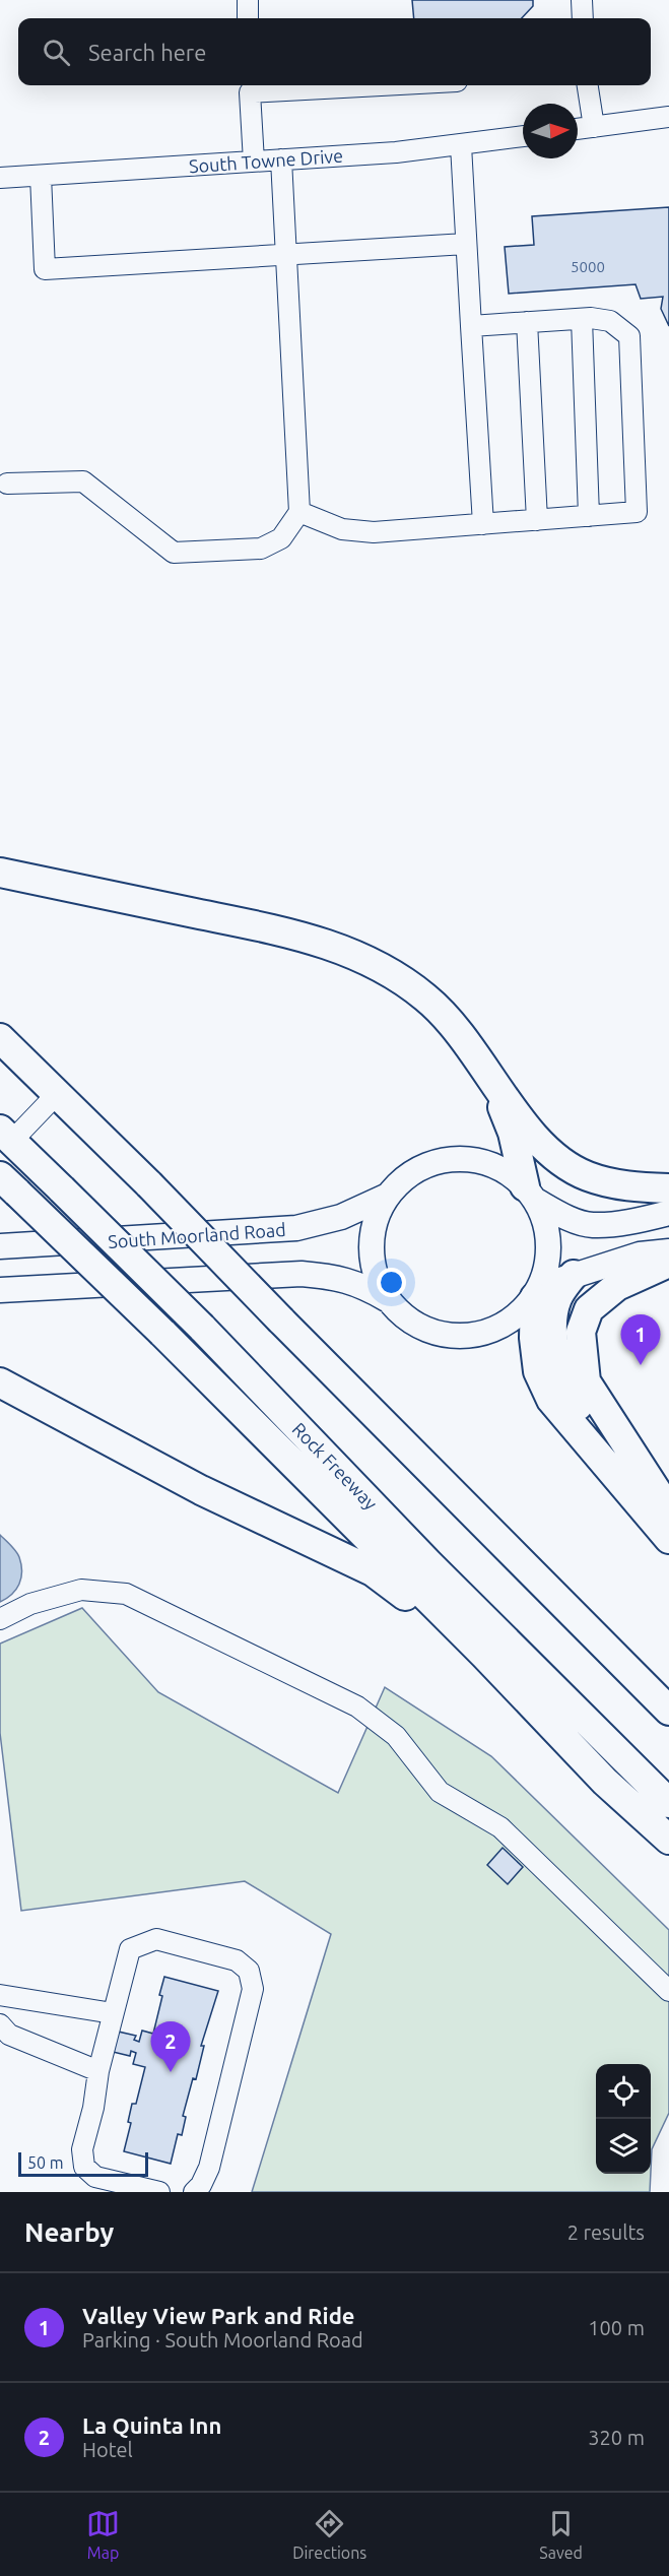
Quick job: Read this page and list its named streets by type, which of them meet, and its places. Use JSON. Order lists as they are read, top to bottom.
{
  "streets": {
    "highway": ["Rock Freeway"],
    "main road": ["South Moorland Road"],
    "street": ["South Towne Drive"]
  },
  "house_numbers": ["5000"],
  "scale_bar": "50 m",
  "north": "right",
  "page": {
    "search": "Search here",
    "pins": ["1", "2"],
    "scale": "50 m",
    "heading": ["Nearby", "2 results"],
    "list": [
      {
        "mark": "1",
        "name": "Valley View Park and Ride",
        "note": "Parking · South Moorland Road",
        "value": "100 m"
      },
      {
        "mark": "2",
        "name": "La Quinta Inn",
        "note": "Hotel",
        "value": "320 m"
      }
    ],
    "nav": ["Map", "Directions", "Saved"]
  }
}
